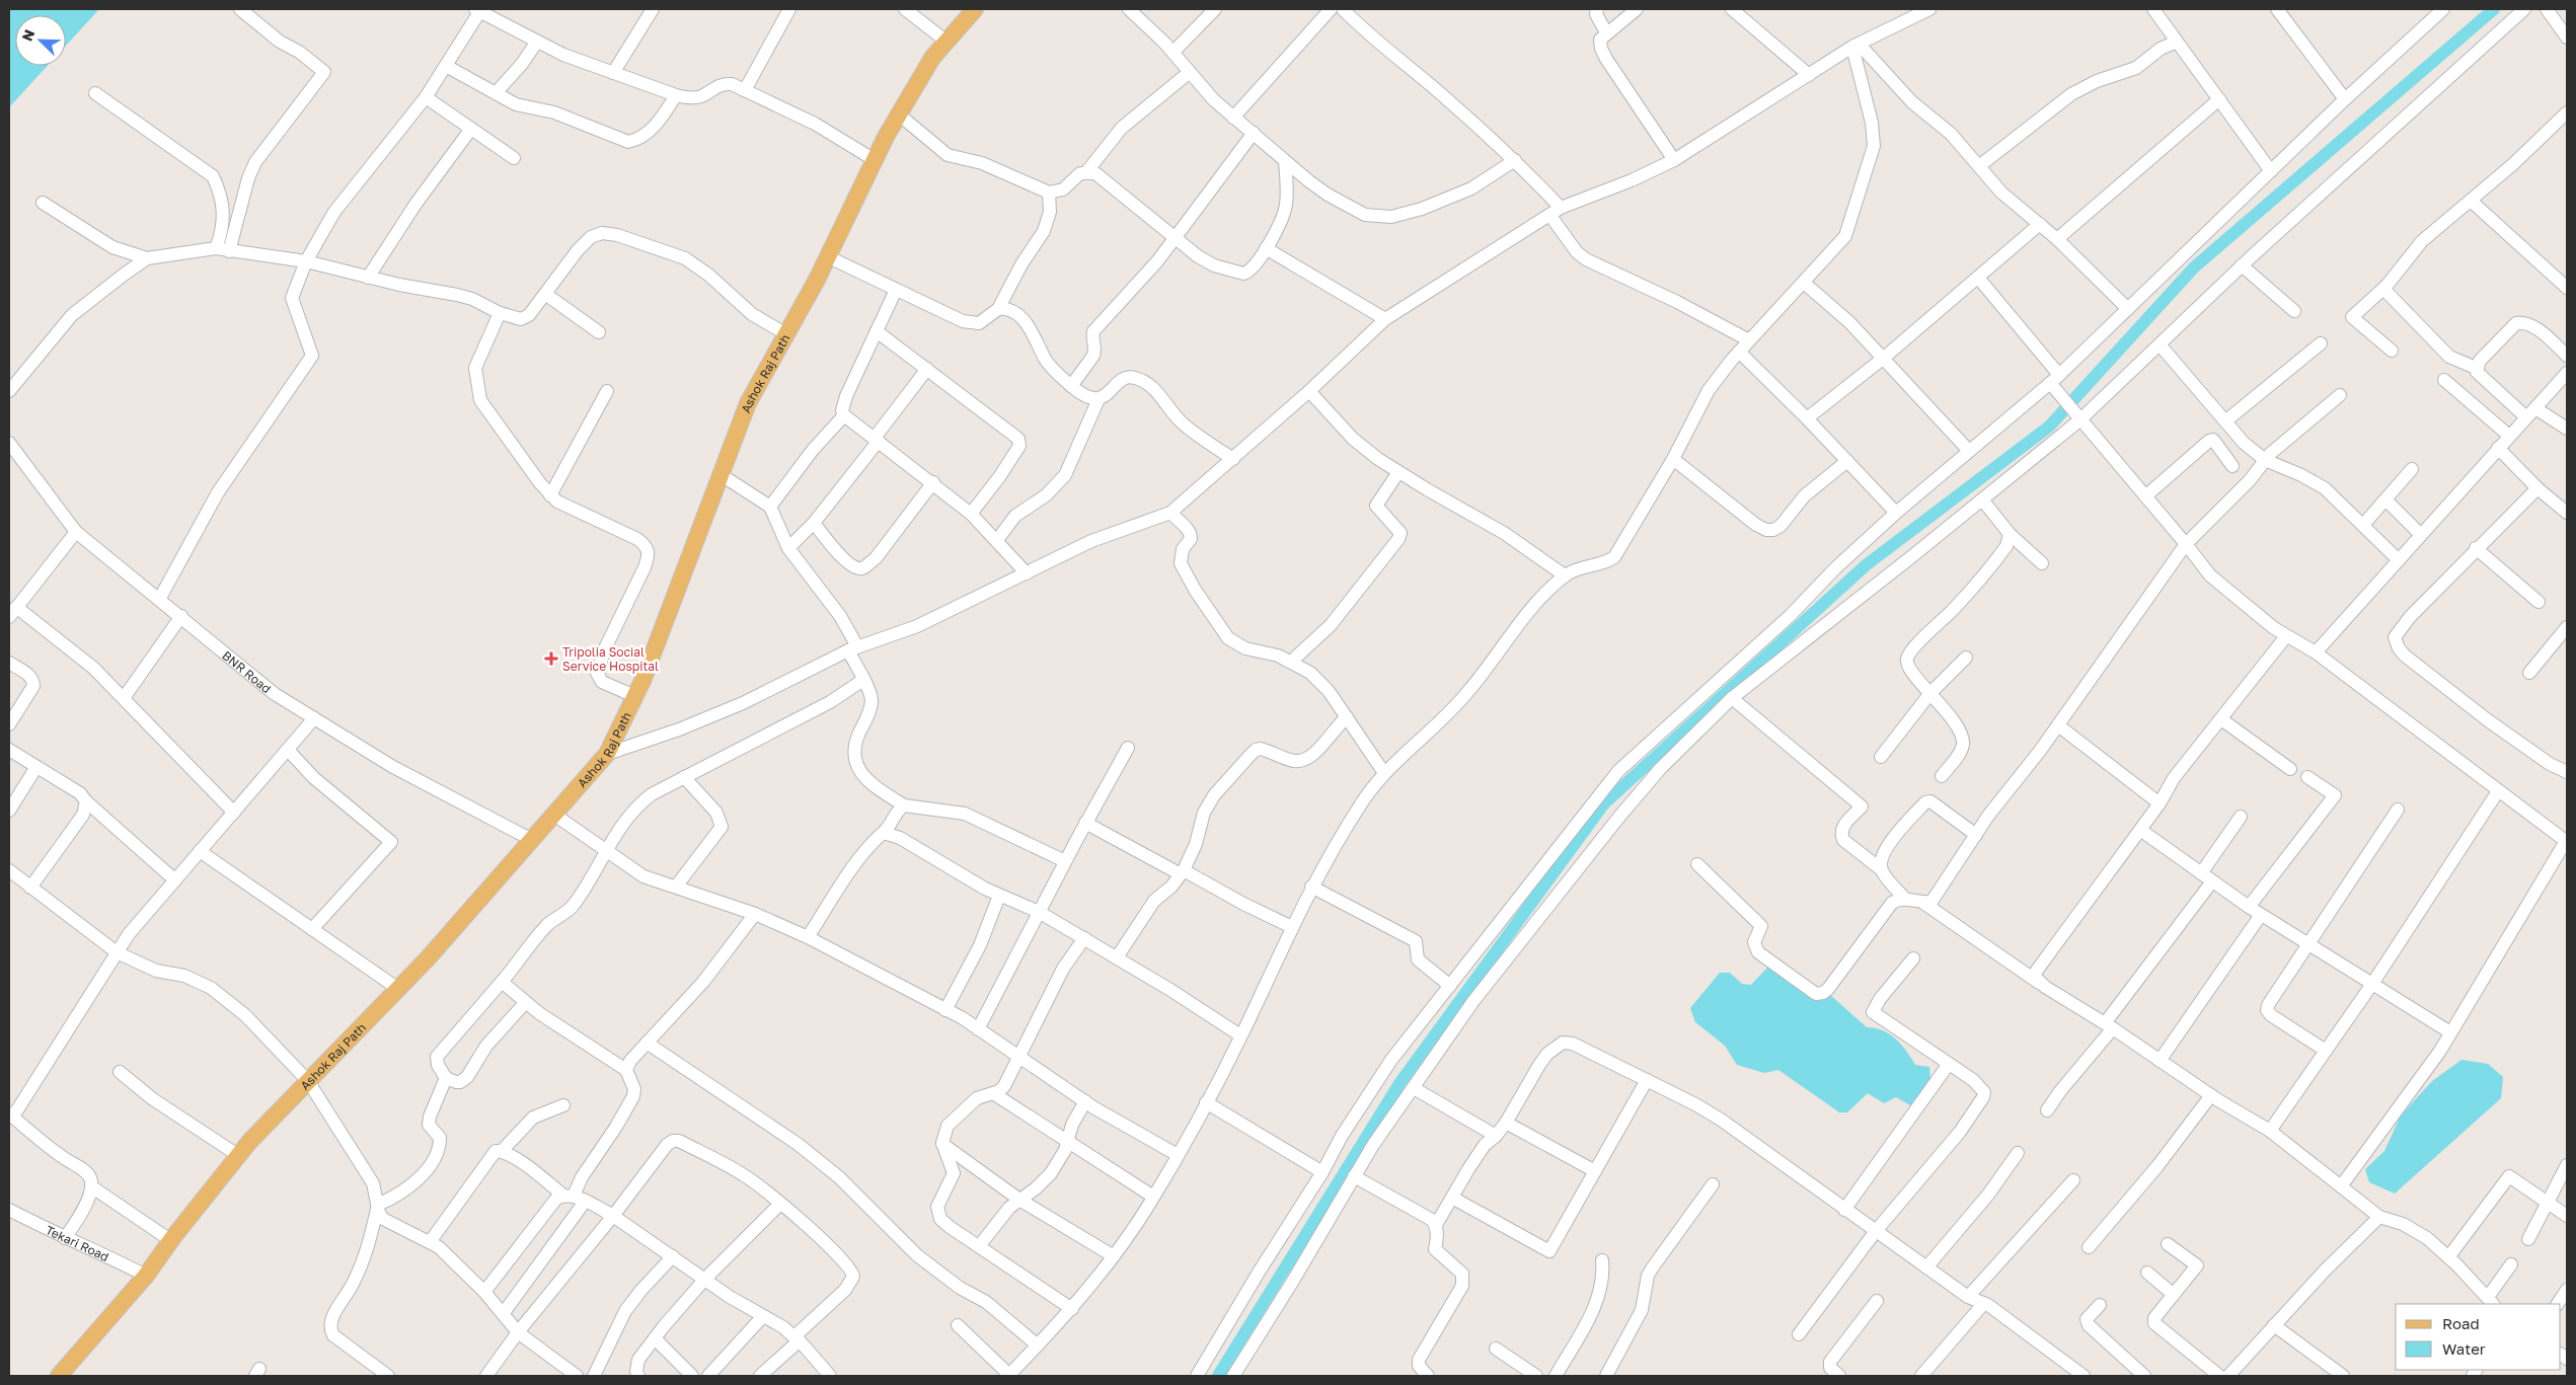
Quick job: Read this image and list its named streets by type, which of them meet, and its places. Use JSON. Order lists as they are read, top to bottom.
{
  "streets": {
    "main road": ["Ashok Raj Path"],
    "street": ["BNR Road", "Tekari Road"]
  },
  "crossings": [
    ["Ashok Raj Path", "BNR Road"],
    ["Ashok Raj Path", "Tekari Road"]
  ],
  "places": {
    "health": ["Tripolia Social Service Hospital"]
  },
  "legend": ["Road", "Water"],
  "north": "top left"
}
